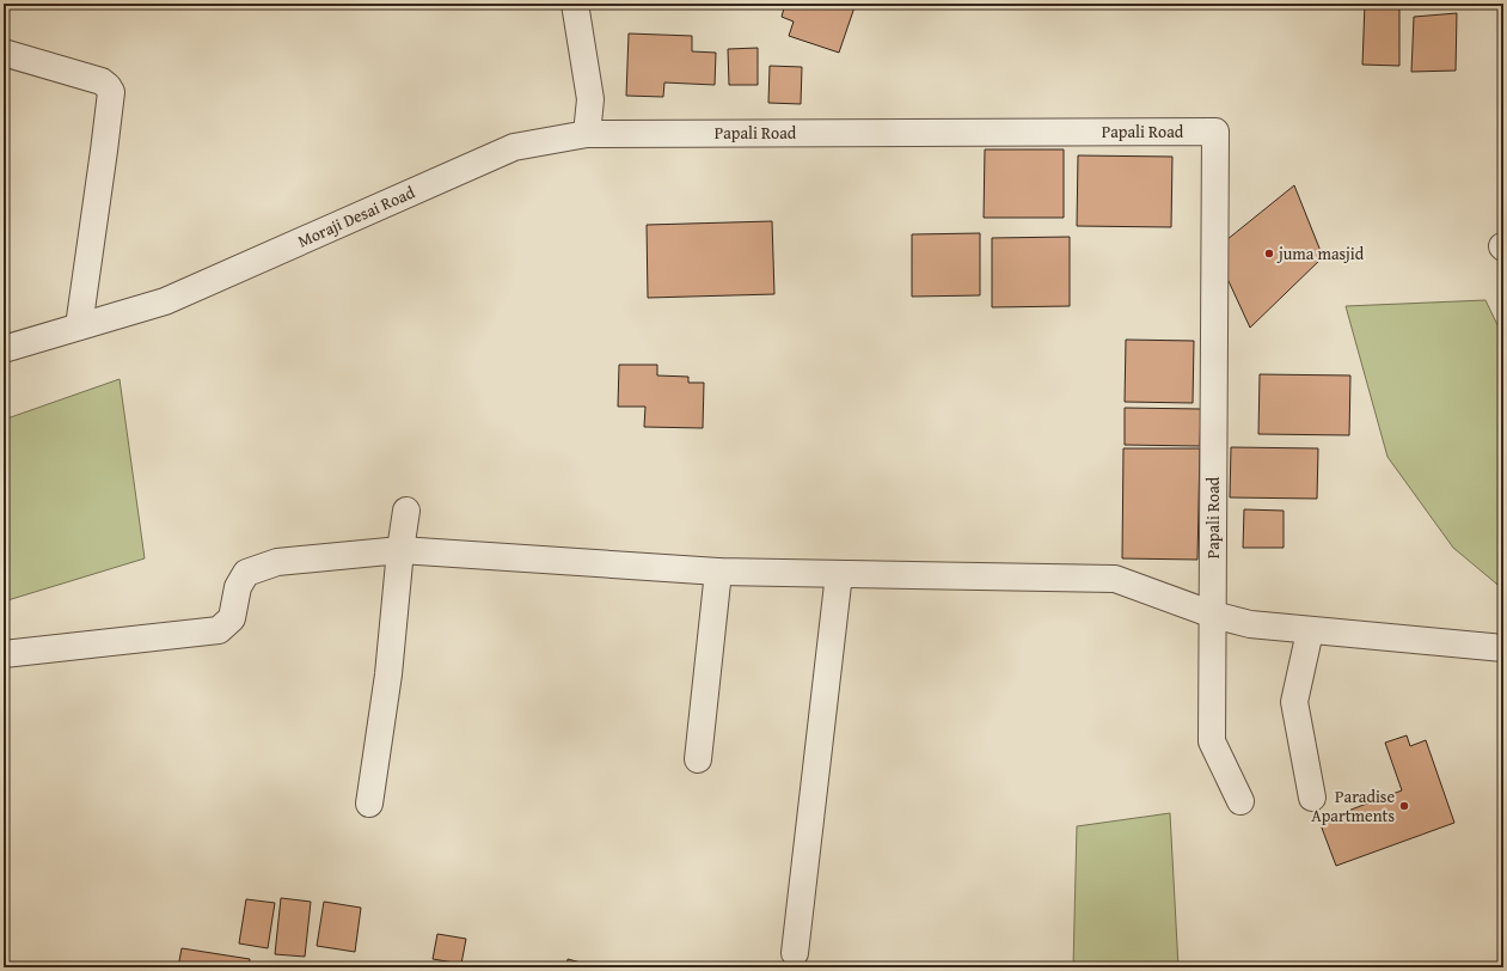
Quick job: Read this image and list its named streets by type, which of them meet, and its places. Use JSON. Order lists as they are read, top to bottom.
{
  "streets": {
    "street": ["Papali Road", "Moraji Desai Road"]
  },
  "crossings": [
    ["Papali Road", "Moraji Desai Road"]
  ],
  "places": ["juma masjid", "Paradise Apartments"]
}
